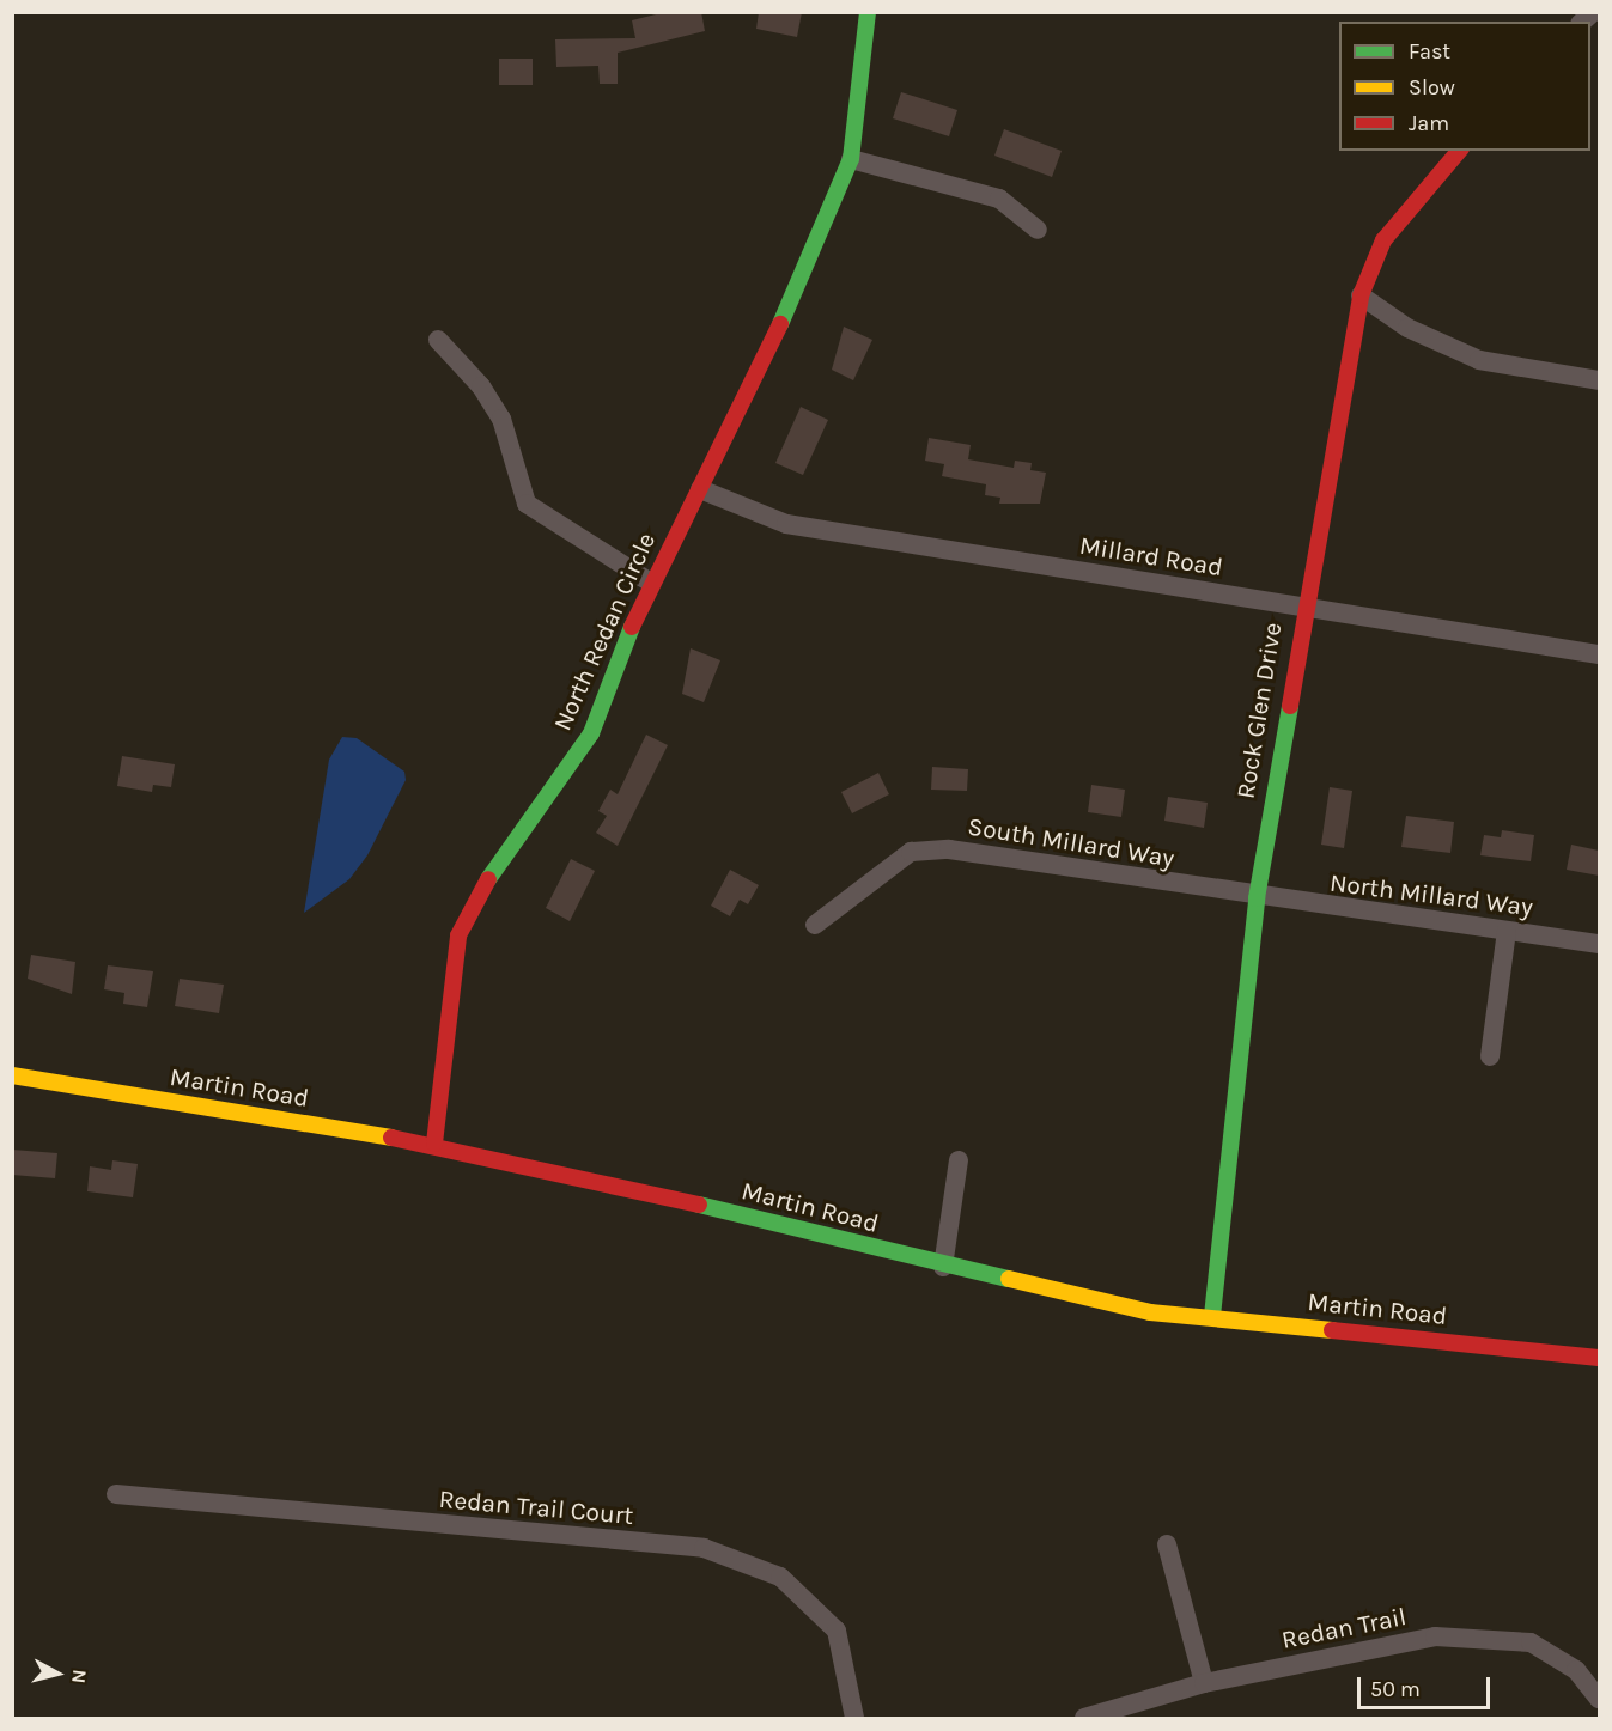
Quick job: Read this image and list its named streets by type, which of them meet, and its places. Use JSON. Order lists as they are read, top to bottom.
{
  "streets": {
    "street": [
      "Millard Road",
      "North Redan Circle",
      "Rock Glen Drive",
      "South Millard Way",
      "North Millard Way",
      "Martin Road",
      "Redan Trail Court",
      "Redan Trail"
    ]
  },
  "crossings": [
    ["Millard Road", "North Redan Circle"],
    ["Millard Road", "Rock Glen Drive"],
    ["North Redan Circle", "Martin Road"],
    ["Rock Glen Drive", "South Millard Way"],
    ["Rock Glen Drive", "North Millard Way"],
    ["Rock Glen Drive", "Martin Road"],
    ["South Millard Way", "North Millard Way"]
  ],
  "legend": ["Fast", "Slow", "Jam"],
  "scale_bar": "50 m",
  "north": "right"
}
